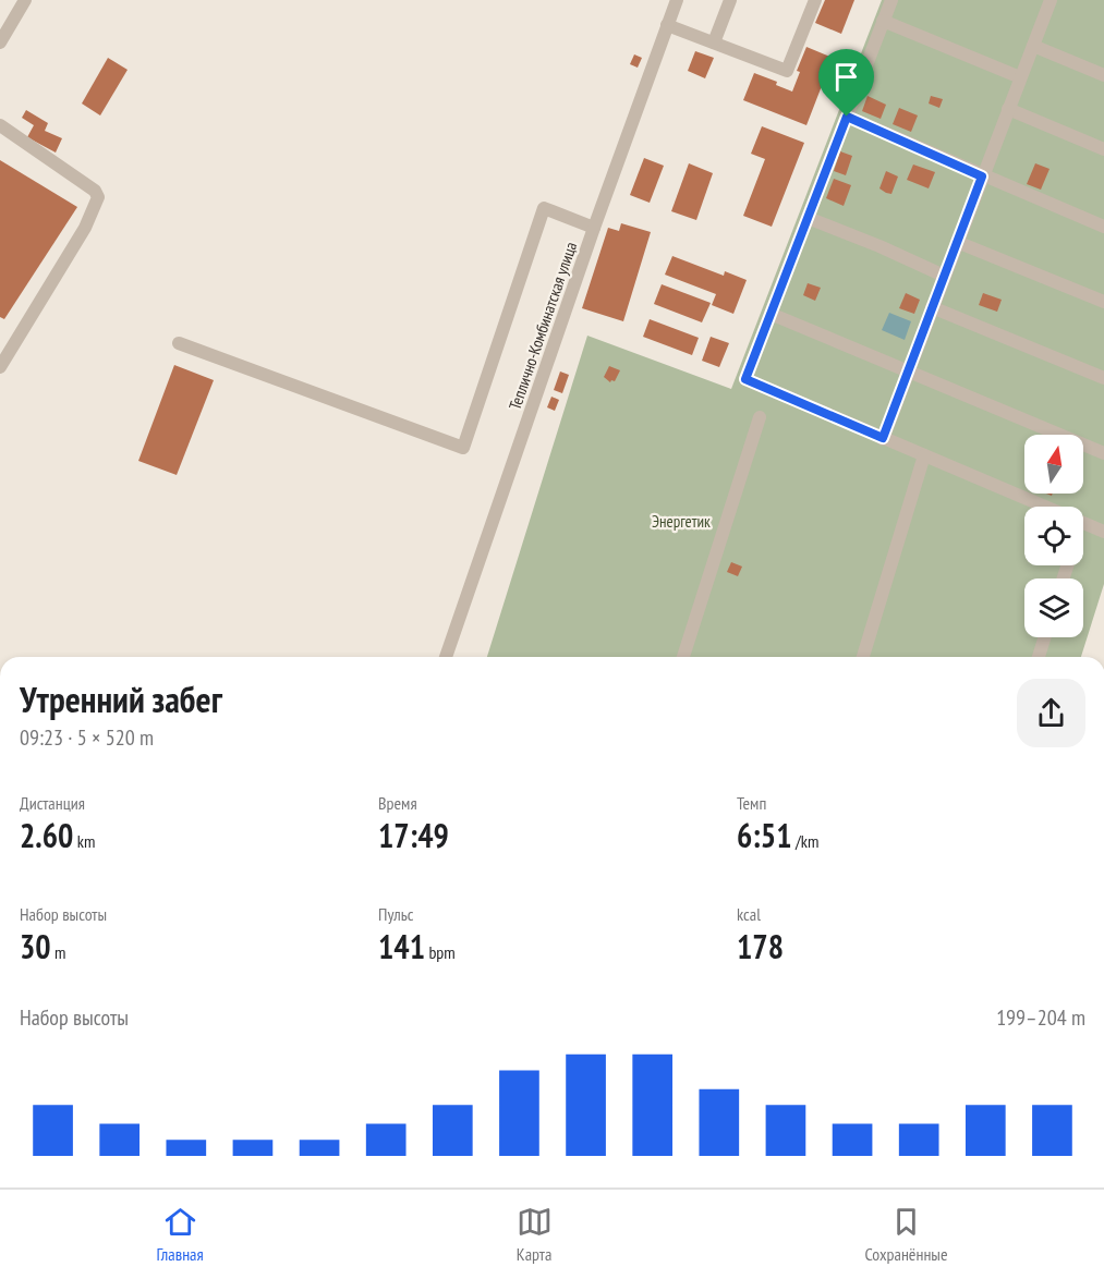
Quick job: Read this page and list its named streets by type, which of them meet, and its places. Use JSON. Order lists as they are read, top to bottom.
{
  "streets": {
    "street": ["Теплично-Комбинатская улица"]
  },
  "parks": ["Энергетик"],
  "north": "top",
  "page": {
    "heading": ["Утренний забег", "09:23 · 5 × 520 m"],
    "stats": [
      ["Дистанция", "2.60 km"],
      ["Время", "17:49"],
      ["Темп", "6:51 /km"],
      ["Набор высоты", "30 m"],
      ["Пульс", "141 bpm"],
      ["kcal", "178"]
    ],
    "chart": ["Набор высоты", "199–204 m"],
    "tabs": ["Главная", "Карта", "Сохранённые"]
  }
}
